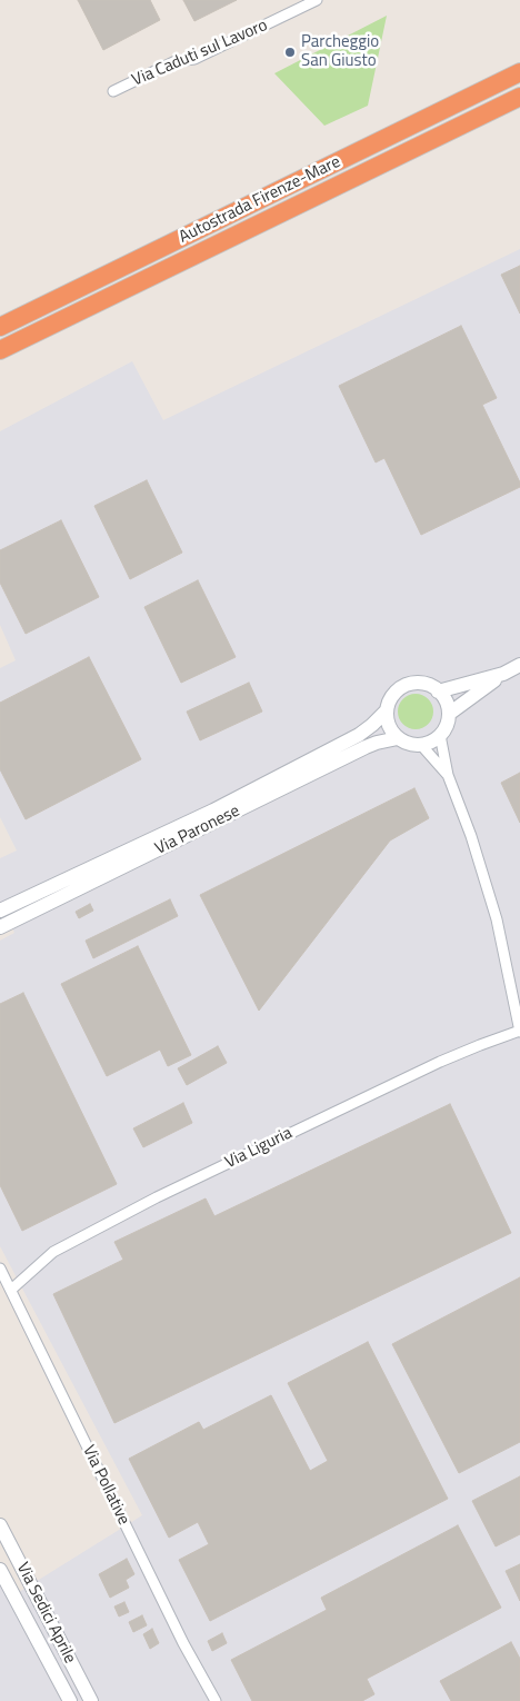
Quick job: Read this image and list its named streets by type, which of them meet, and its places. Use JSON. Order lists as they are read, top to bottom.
{
  "streets": {
    "highway": ["Autostrada Firenze-Mare"],
    "main road": ["Via Paronese", "Via Sedici Aprile"],
    "street": ["Via Caduti sul Lavoro", "Via Liguria", "Via Pollative"]
  },
  "crossings": [
    ["Via Liguria", "Via Pollative"]
  ],
  "places": ["Parcheggio San Giusto"]
}
